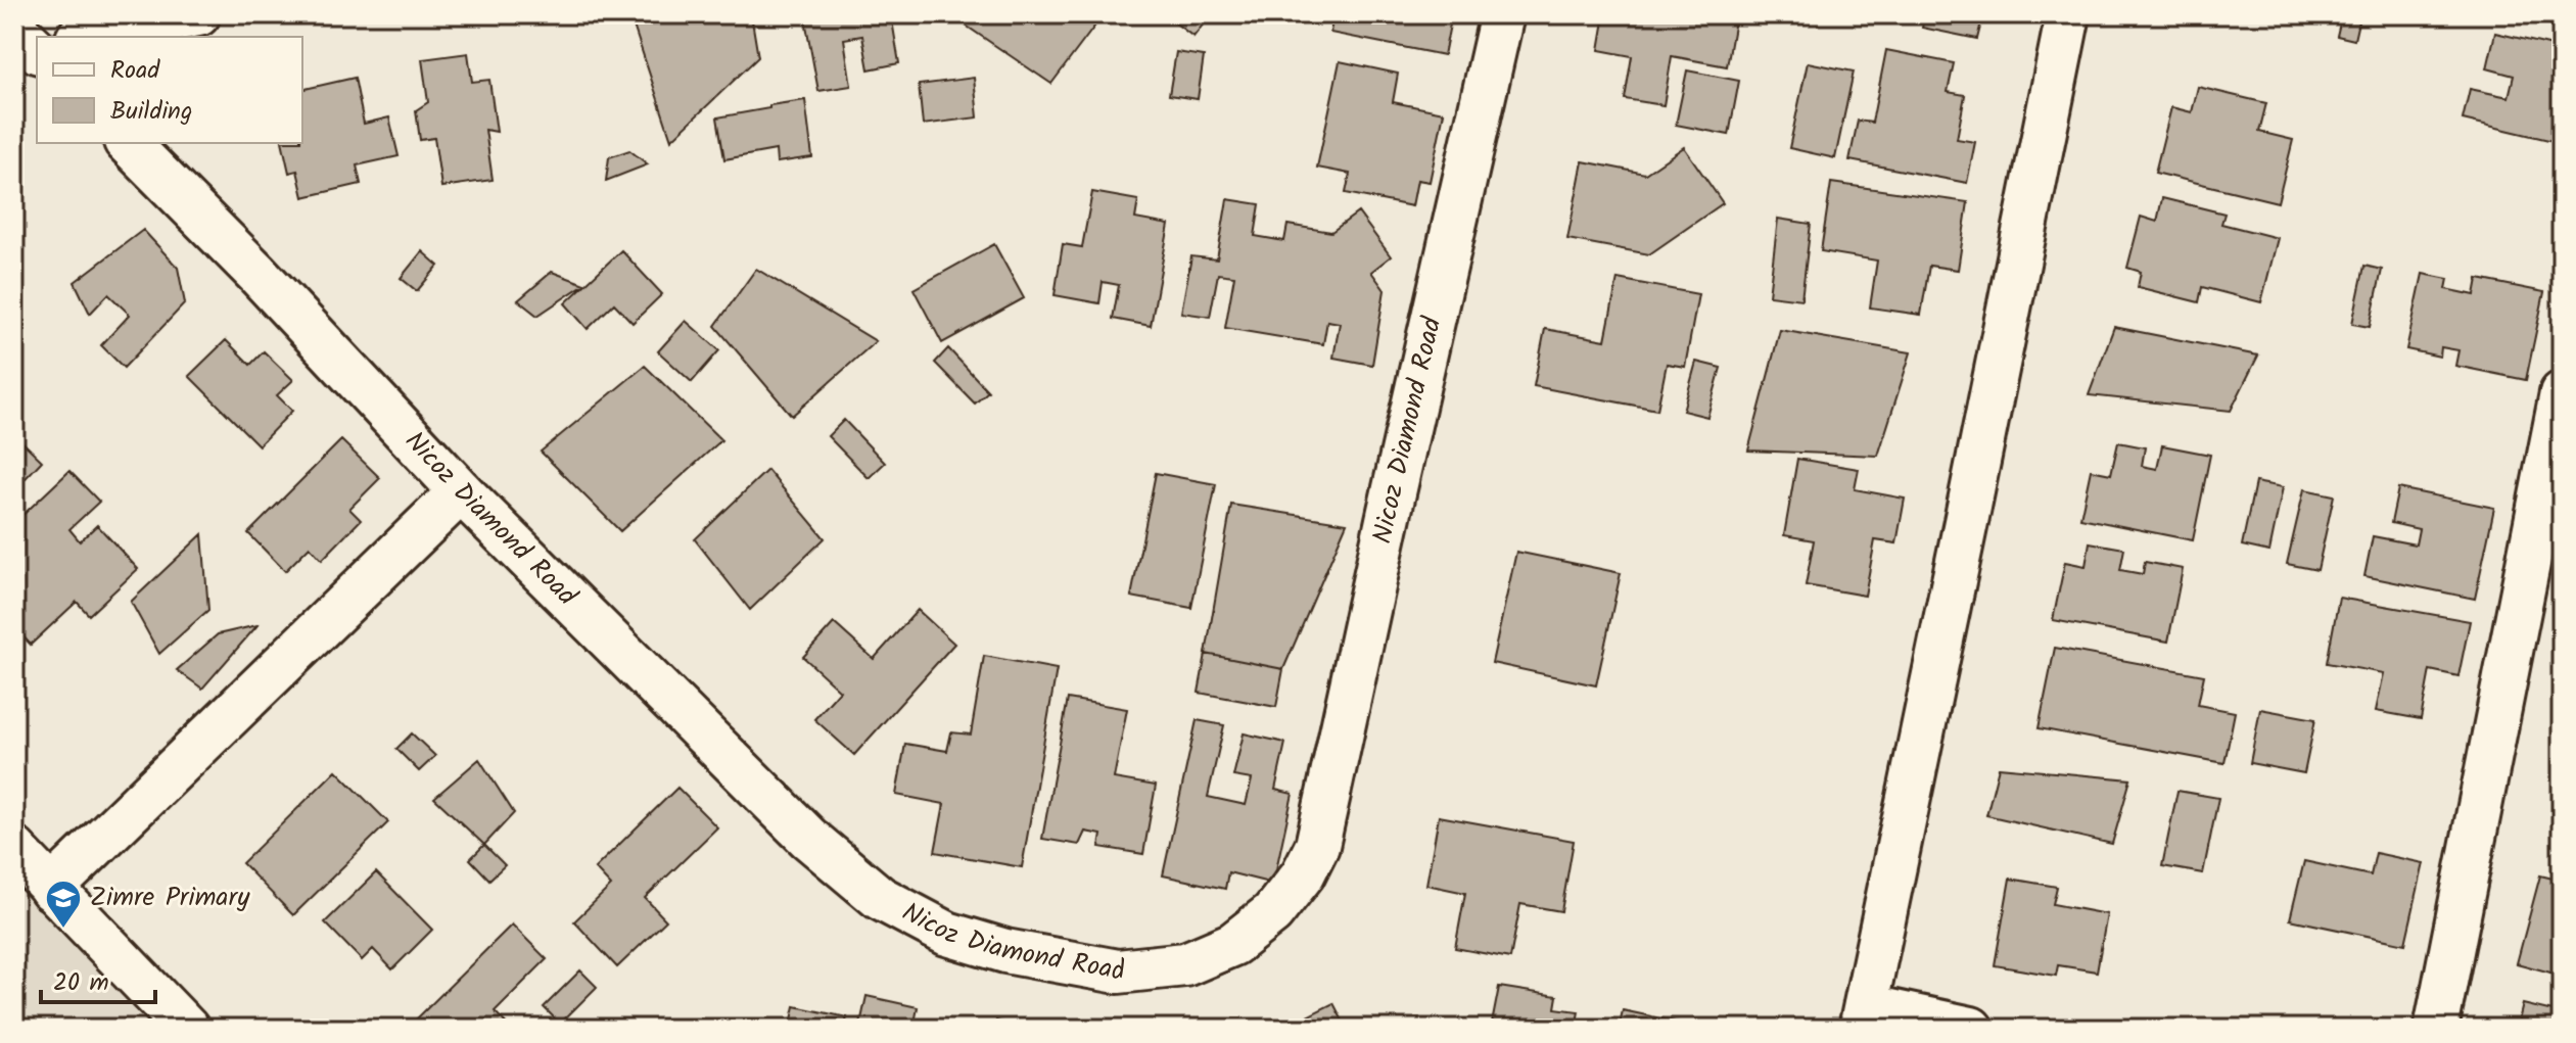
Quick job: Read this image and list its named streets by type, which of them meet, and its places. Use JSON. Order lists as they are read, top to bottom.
{
  "streets": {
    "street": ["Nicoz Diamond Road"]
  },
  "places": {
    "school or university": ["Zimre Primary"]
  },
  "legend": ["Road", "Building"],
  "scale_bar": "20 m"
}
